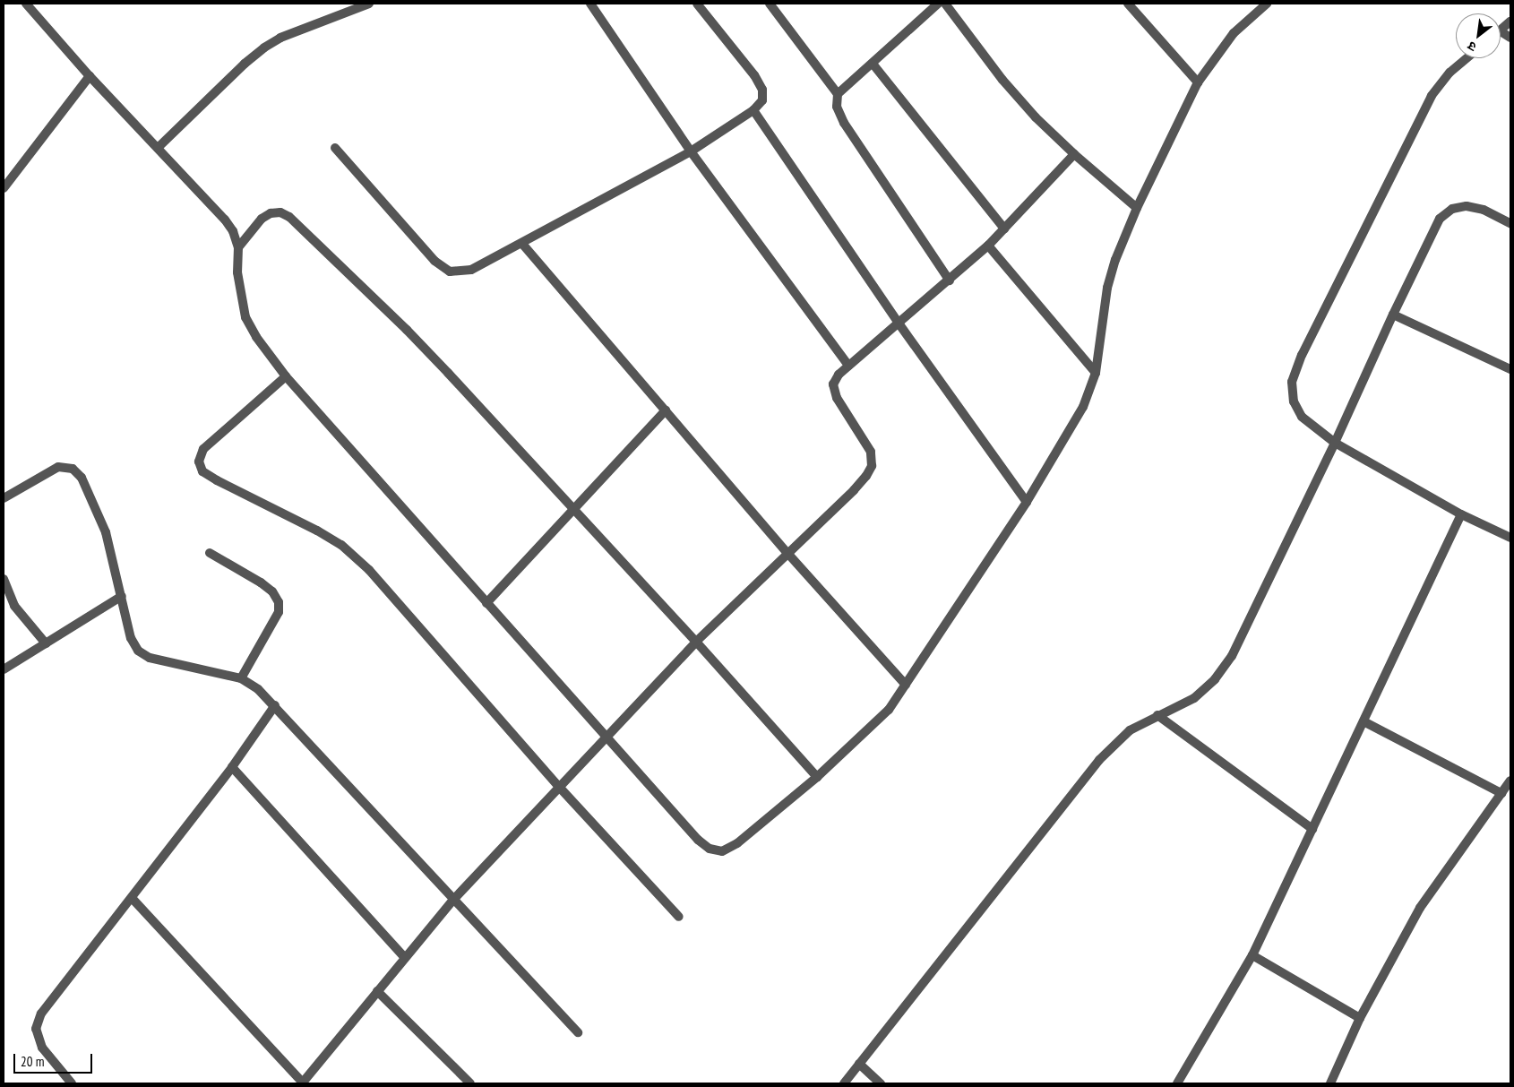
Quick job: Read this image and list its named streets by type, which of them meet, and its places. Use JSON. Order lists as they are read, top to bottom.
{
  "scale_bar": "20 m",
  "north": "bottom left"
}
